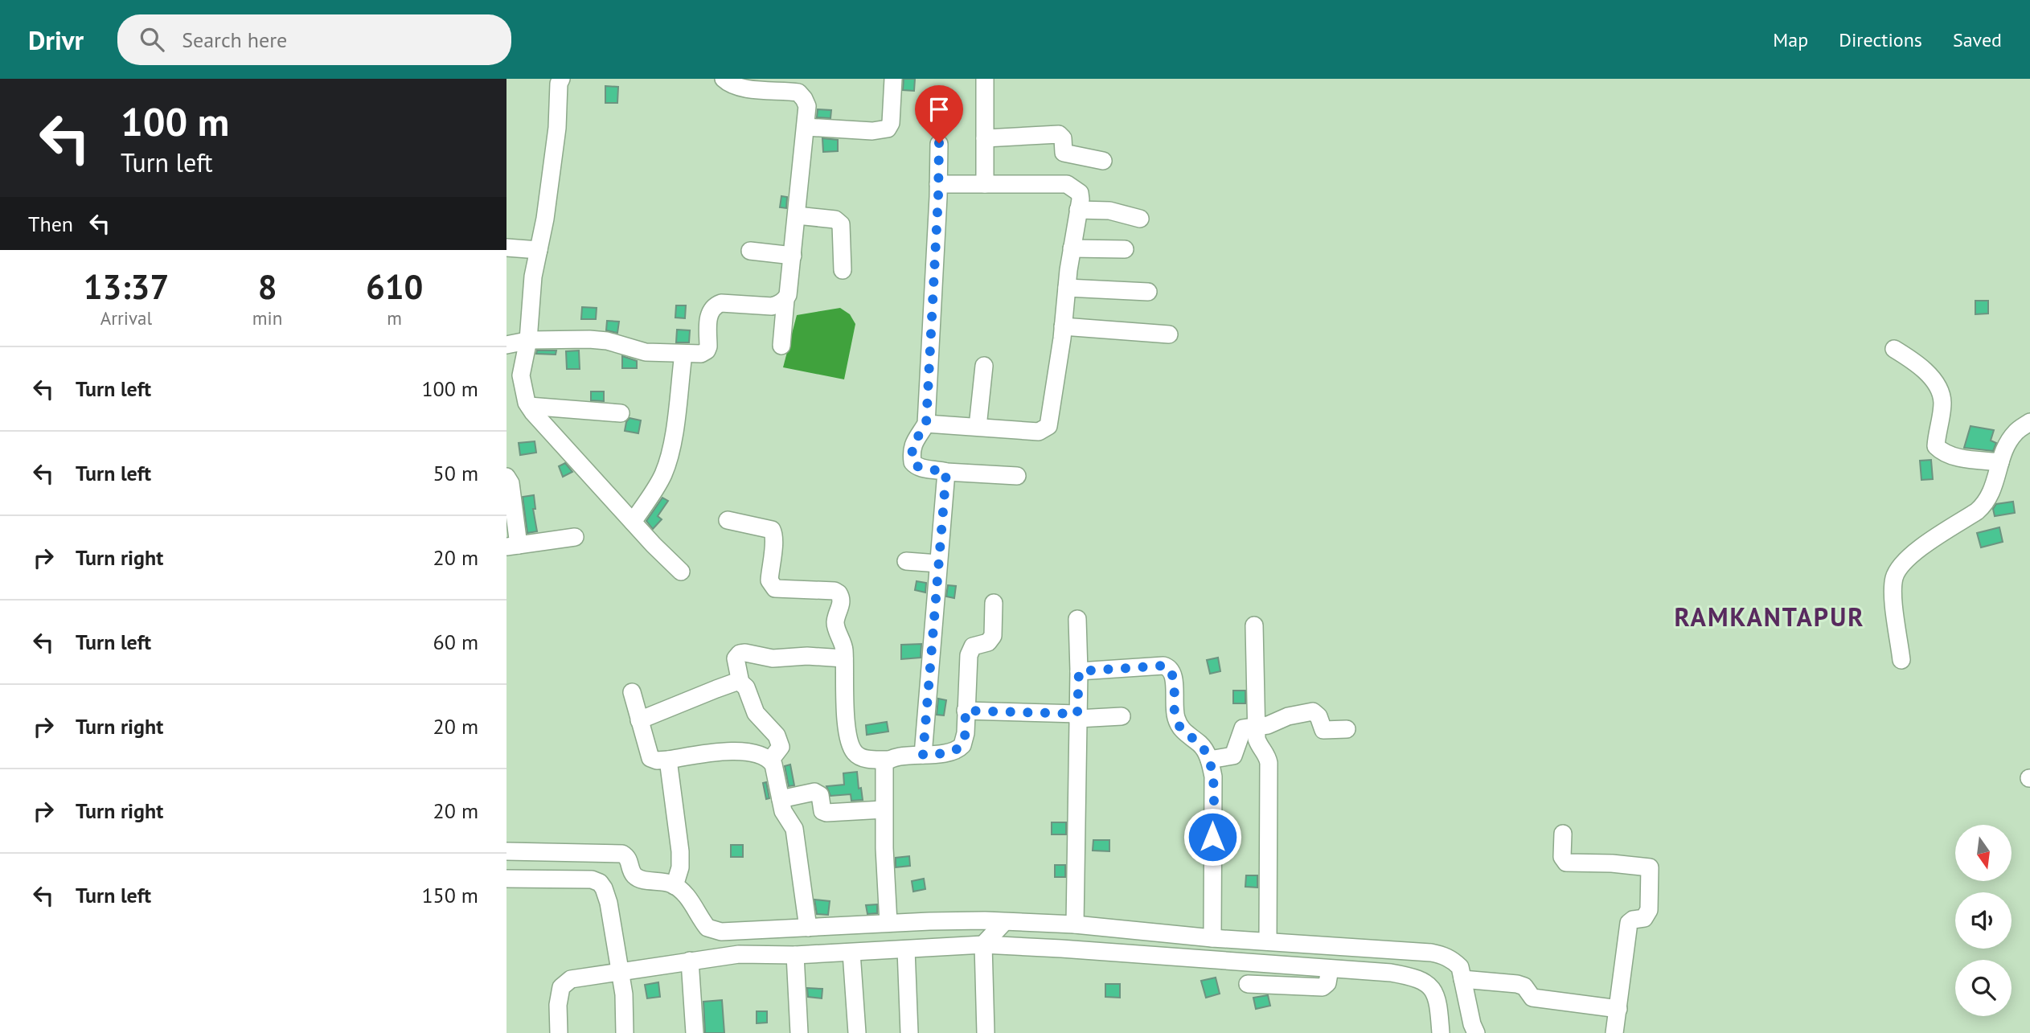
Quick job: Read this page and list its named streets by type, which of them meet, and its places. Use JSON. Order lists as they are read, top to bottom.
{
  "districts": ["RAMKANTAPUR"],
  "north": "bottom",
  "page": {
    "header": "Drivr",
    "search": "Search here",
    "nav": ["Map", "Directions", "Saved"],
    "turn": ["100 m", "Turn left"],
    "then": "Then",
    "eta": [
      "13:37",
      "Arrival",
      "8",
      "min",
      "610",
      "m"
    ],
    "list": [
      {
        "name": "Turn left",
        "value": "100 m"
      },
      {
        "name": "Turn left",
        "value": "50 m"
      },
      {
        "name": "Turn right",
        "value": "20 m"
      },
      {
        "name": "Turn left",
        "value": "60 m"
      },
      {
        "name": "Turn right",
        "value": "20 m"
      },
      {
        "name": "Turn right",
        "value": "20 m"
      },
      {
        "name": "Turn left",
        "value": "150 m"
      }
    ]
  }
}
